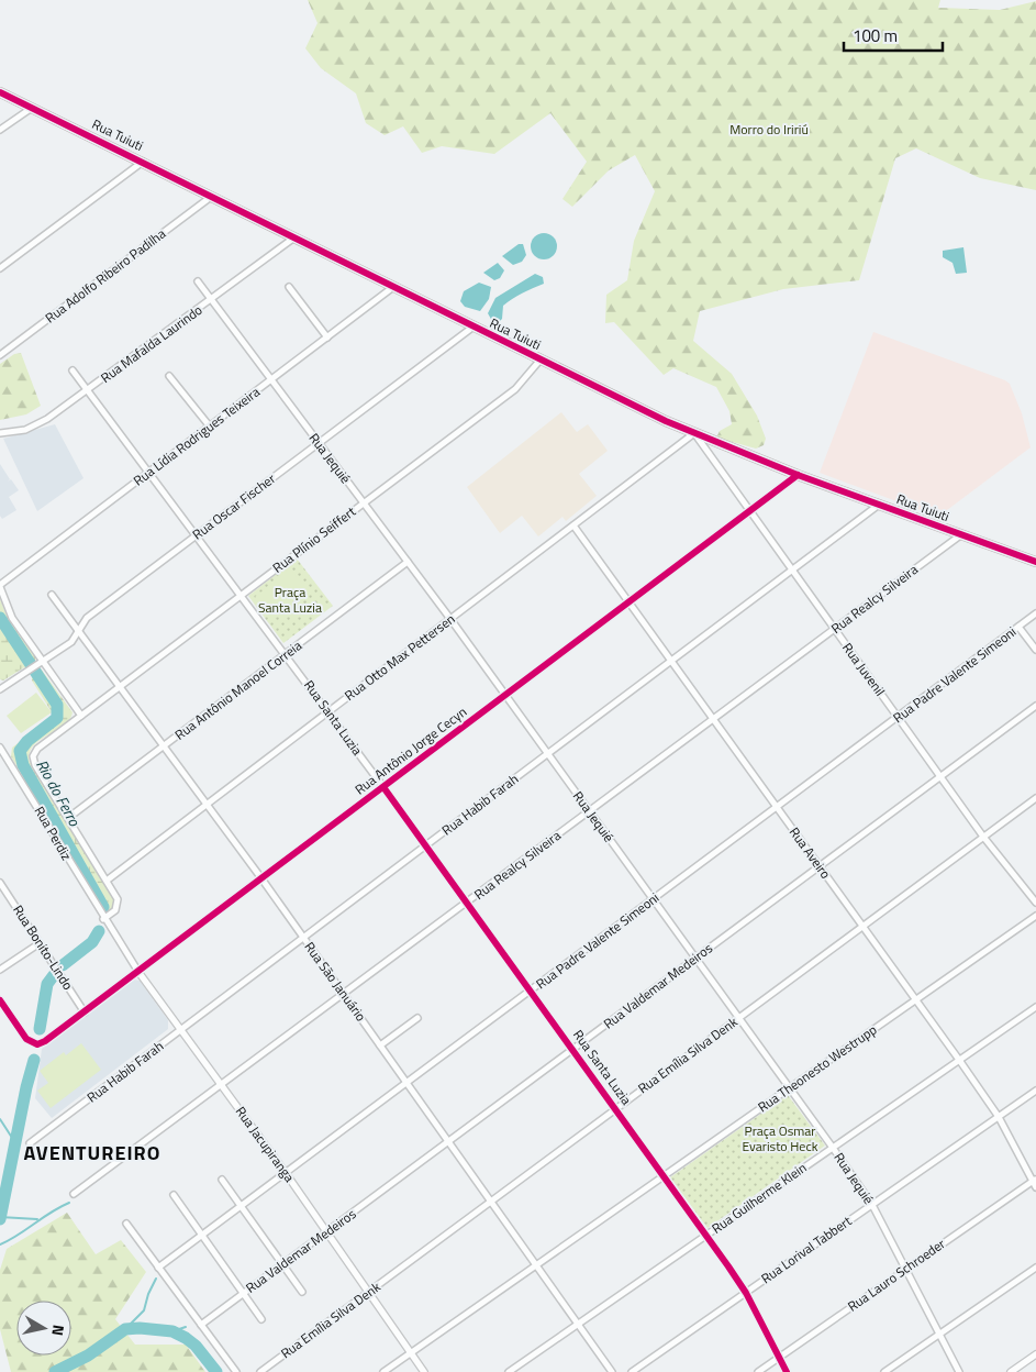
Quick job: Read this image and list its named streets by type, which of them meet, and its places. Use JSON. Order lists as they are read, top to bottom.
{
  "streets": {
    "main road": ["Rua Tuiuti"],
    "street": [
      "Rua Adolfo Ribeiro Padilha",
      "Rua Mafalda Laurindo",
      "Rua Lídia Rodrigues Teixeira",
      "Rua Jequié",
      "Rua Oscar Fischer",
      "Rua Plínio Seiffert",
      "Rua Realcy Silveira",
      "Rua Otto Max Pettersen",
      "Rua Juvenil",
      "Rua Padre Valente Simeoni",
      "Rua Antônio Manoel Correia",
      "Rua Santa Luzia",
      "Rua Antônio Jorge Cecyn",
      "Rua Habib Farah",
      "Rua Perdiz",
      "Rua Aveiro",
      "Rua Bonito-Lindo",
      "Rua São Januário",
      "Rua Valdemar Medeiros",
      "Rua Emília Silva Denk",
      "Rua Theonesto Westrupp",
      "Rua Jacupiranga",
      "Rua Guilherme Klein",
      "Rua Lorival Tabbert",
      "Rua Lauro Schroeder"
    ]
  },
  "crossings": [
    ["Rua Tuiuti", "Rua Adolfo Ribeiro Padilha"],
    ["Rua Tuiuti", "Rua Mafalda Laurindo"],
    ["Rua Tuiuti", "Rua Lídia Rodrigues Teixeira"],
    ["Rua Tuiuti", "Rua Oscar Fischer"],
    ["Rua Tuiuti", "Rua Plínio Seiffert"],
    ["Rua Tuiuti", "Rua Realcy Silveira"],
    ["Rua Tuiuti", "Rua Otto Max Pettersen"],
    ["Rua Tuiuti", "Rua Juvenil"],
    ["Rua Tuiuti", "Rua Antônio Jorge Cecyn"],
    ["Rua Tuiuti", "Rua Habib Farah"],
    ["Rua Mafalda Laurindo", "Rua Jequié"],
    ["Rua Mafalda Laurindo", "Rua Santa Luzia"],
    ["Rua Lídia Rodrigues Teixeira", "Rua Jequié"],
    ["Rua Lídia Rodrigues Teixeira", "Rua Santa Luzia"],
    ["Rua Jequié", "Rua Oscar Fischer"],
    ["Rua Jequié", "Rua Plínio Seiffert"],
    ["Rua Jequié", "Rua Realcy Silveira"],
    ["Rua Jequié", "Rua Otto Max Pettersen"],
    ["Rua Jequié", "Rua Padre Valente Simeoni"],
    ["Rua Jequié", "Rua Antônio Manoel Correia"],
    ["Rua Jequié", "Rua Antônio Jorge Cecyn"],
    ["Rua Jequié", "Rua Habib Farah"],
    ["Rua Jequié", "Rua Valdemar Medeiros"],
    ["Rua Jequié", "Rua Emília Silva Denk"],
    ["Rua Jequié", "Rua Theonesto Westrupp"],
    ["Rua Jequié", "Rua Guilherme Klein"],
    ["Rua Jequié", "Rua Lorival Tabbert"],
    ["Rua Jequié", "Rua Lauro Schroeder"],
    ["Rua Oscar Fischer", "Rua Santa Luzia"],
    ["Rua Oscar Fischer", "Rua São Januário"],
    ["Rua Plínio Seiffert", "Rua Antônio Manoel Correia"],
    ["Rua Plínio Seiffert", "Rua Santa Luzia"],
    ["Rua Plínio Seiffert", "Rua São Januário"],
    ["Rua Realcy Silveira", "Rua Juvenil"],
    ["Rua Realcy Silveira", "Rua Santa Luzia"],
    ["Rua Realcy Silveira", "Rua Aveiro"],
    ["Rua Realcy Silveira", "Rua São Januário"],
    ["Rua Realcy Silveira", "Rua Jacupiranga"],
    ["Rua Otto Max Pettersen", "Rua Juvenil"],
    ["Rua Otto Max Pettersen", "Rua Santa Luzia"],
    ["Rua Otto Max Pettersen", "Rua Aveiro"],
    ["Rua Otto Max Pettersen", "Rua São Januário"],
    ["Rua Juvenil", "Rua Padre Valente Simeoni"],
    ["Rua Juvenil", "Rua Antônio Jorge Cecyn"],
    ["Rua Juvenil", "Rua Habib Farah"],
    ["Rua Juvenil", "Rua Valdemar Medeiros"],
    ["Rua Juvenil", "Rua Emília Silva Denk"],
    ["Rua Padre Valente Simeoni", "Rua Santa Luzia"],
    ["Rua Padre Valente Simeoni", "Rua Aveiro"],
    ["Rua Padre Valente Simeoni", "Rua São Januário"],
    ["Rua Padre Valente Simeoni", "Rua Jacupiranga"],
    ["Rua Antônio Manoel Correia", "Rua Santa Luzia"],
    ["Rua Antônio Manoel Correia", "Rua São Januário"],
    ["Rua Santa Luzia", "Rua Antônio Jorge Cecyn"],
    ["Rua Santa Luzia", "Rua Habib Farah"],
    ["Rua Santa Luzia", "Rua Valdemar Medeiros"],
    ["Rua Santa Luzia", "Rua Emília Silva Denk"],
    ["Rua Santa Luzia", "Rua Theonesto Westrupp"],
    ["Rua Santa Luzia", "Rua Guilherme Klein"],
    ["Rua Santa Luzia", "Rua Lorival Tabbert"],
    ["Rua Santa Luzia", "Rua Lauro Schroeder"],
    ["Rua Antônio Jorge Cecyn", "Rua Aveiro"],
    ["Rua Antônio Jorge Cecyn", "Rua Bonito-Lindo"],
    ["Rua Antônio Jorge Cecyn", "Rua São Januário"],
    ["Rua Antônio Jorge Cecyn", "Rua Jacupiranga"],
    ["Rua Habib Farah", "Rua Aveiro"],
    ["Rua Habib Farah", "Rua São Januário"],
    ["Rua Habib Farah", "Rua Jacupiranga"],
    ["Rua Perdiz", "Rua Jacupiranga"],
    ["Rua Aveiro", "Rua Valdemar Medeiros"],
    ["Rua Aveiro", "Rua Emília Silva Denk"],
    ["Rua Aveiro", "Rua Theonesto Westrupp"],
    ["Rua Aveiro", "Rua Guilherme Klein"],
    ["Rua Aveiro", "Rua Lorival Tabbert"],
    ["Rua Aveiro", "Rua Lauro Schroeder"],
    ["Rua São Januário", "Rua Valdemar Medeiros"],
    ["Rua São Januário", "Rua Emília Silva Denk"],
    ["Rua São Januário", "Rua Theonesto Westrupp"],
    ["Rua São Januário", "Rua Guilherme Klein"],
    ["Rua Valdemar Medeiros", "Rua Jacupiranga"],
    ["Rua Emília Silva Denk", "Rua Jacupiranga"],
    ["Rua Theonesto Westrupp", "Rua Jacupiranga"]
  ],
  "districts": ["AVENTUREIRO"],
  "water": ["Rio do Ferro"],
  "parks": ["Morro do Iririú", "Praça Santa Luzia", "Praça Osmar Evaristo Heck"],
  "scale_bar": "100 m",
  "north": "right"
}
